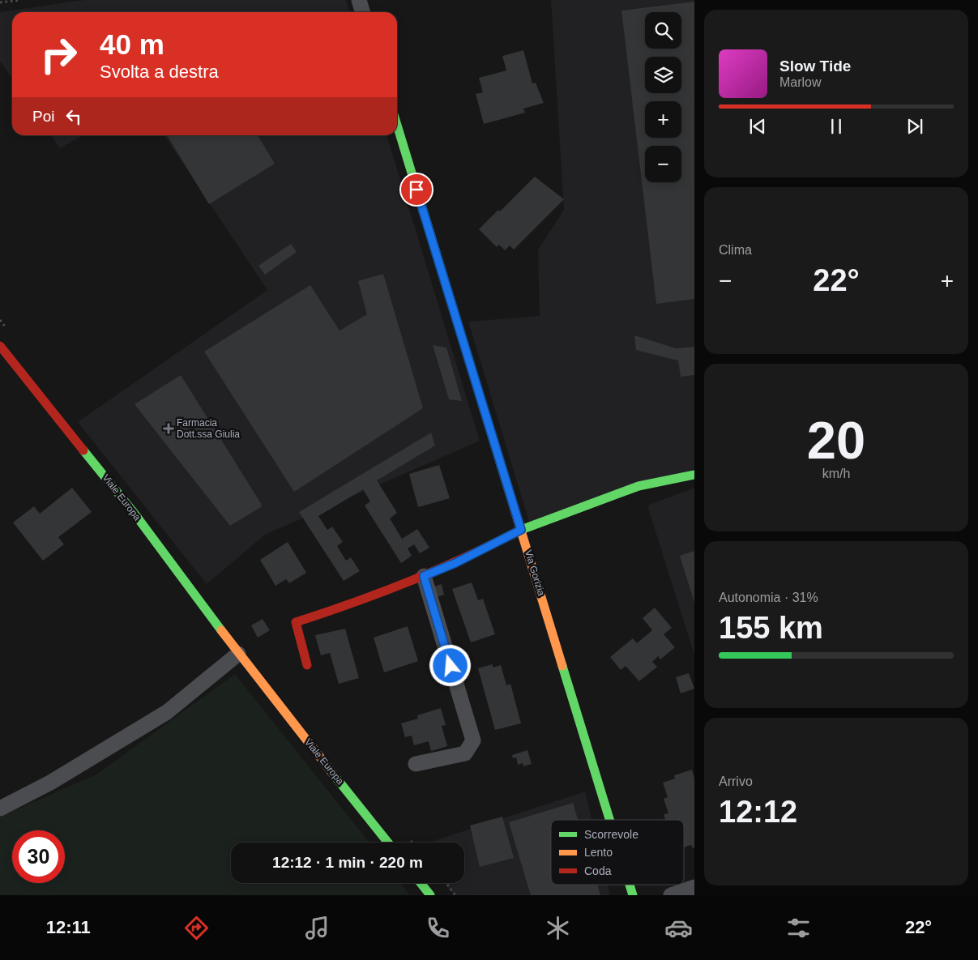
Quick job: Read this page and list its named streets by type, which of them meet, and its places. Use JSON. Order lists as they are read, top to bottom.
{
  "streets": {
    "street": ["Viale Europa", "Via Gorizia"]
  },
  "places": {
    "health": ["Farmacia Dott.ssa Giulia"]
  },
  "legend": ["Scorrevole", "Lento", "Coda"],
  "page": {
    "map_buttons": ["+", "−"],
    "turn": ["40 m", "Svolta a destra"],
    "song": ["Slow Tide", "Marlow"],
    "then": "Poi",
    "tile": [
      "Clima",
      ["20", "km/h"],
      ["Autonomia · 31%", "155 km"],
      ["Arrivo", "12:12"]
    ],
    "heat": ["−", "22°", "+"],
    "limit": "30",
    "trip": "12:12 · 1 min · 220 m",
    "tabs": ["12:11", "22°"]
  }
}
